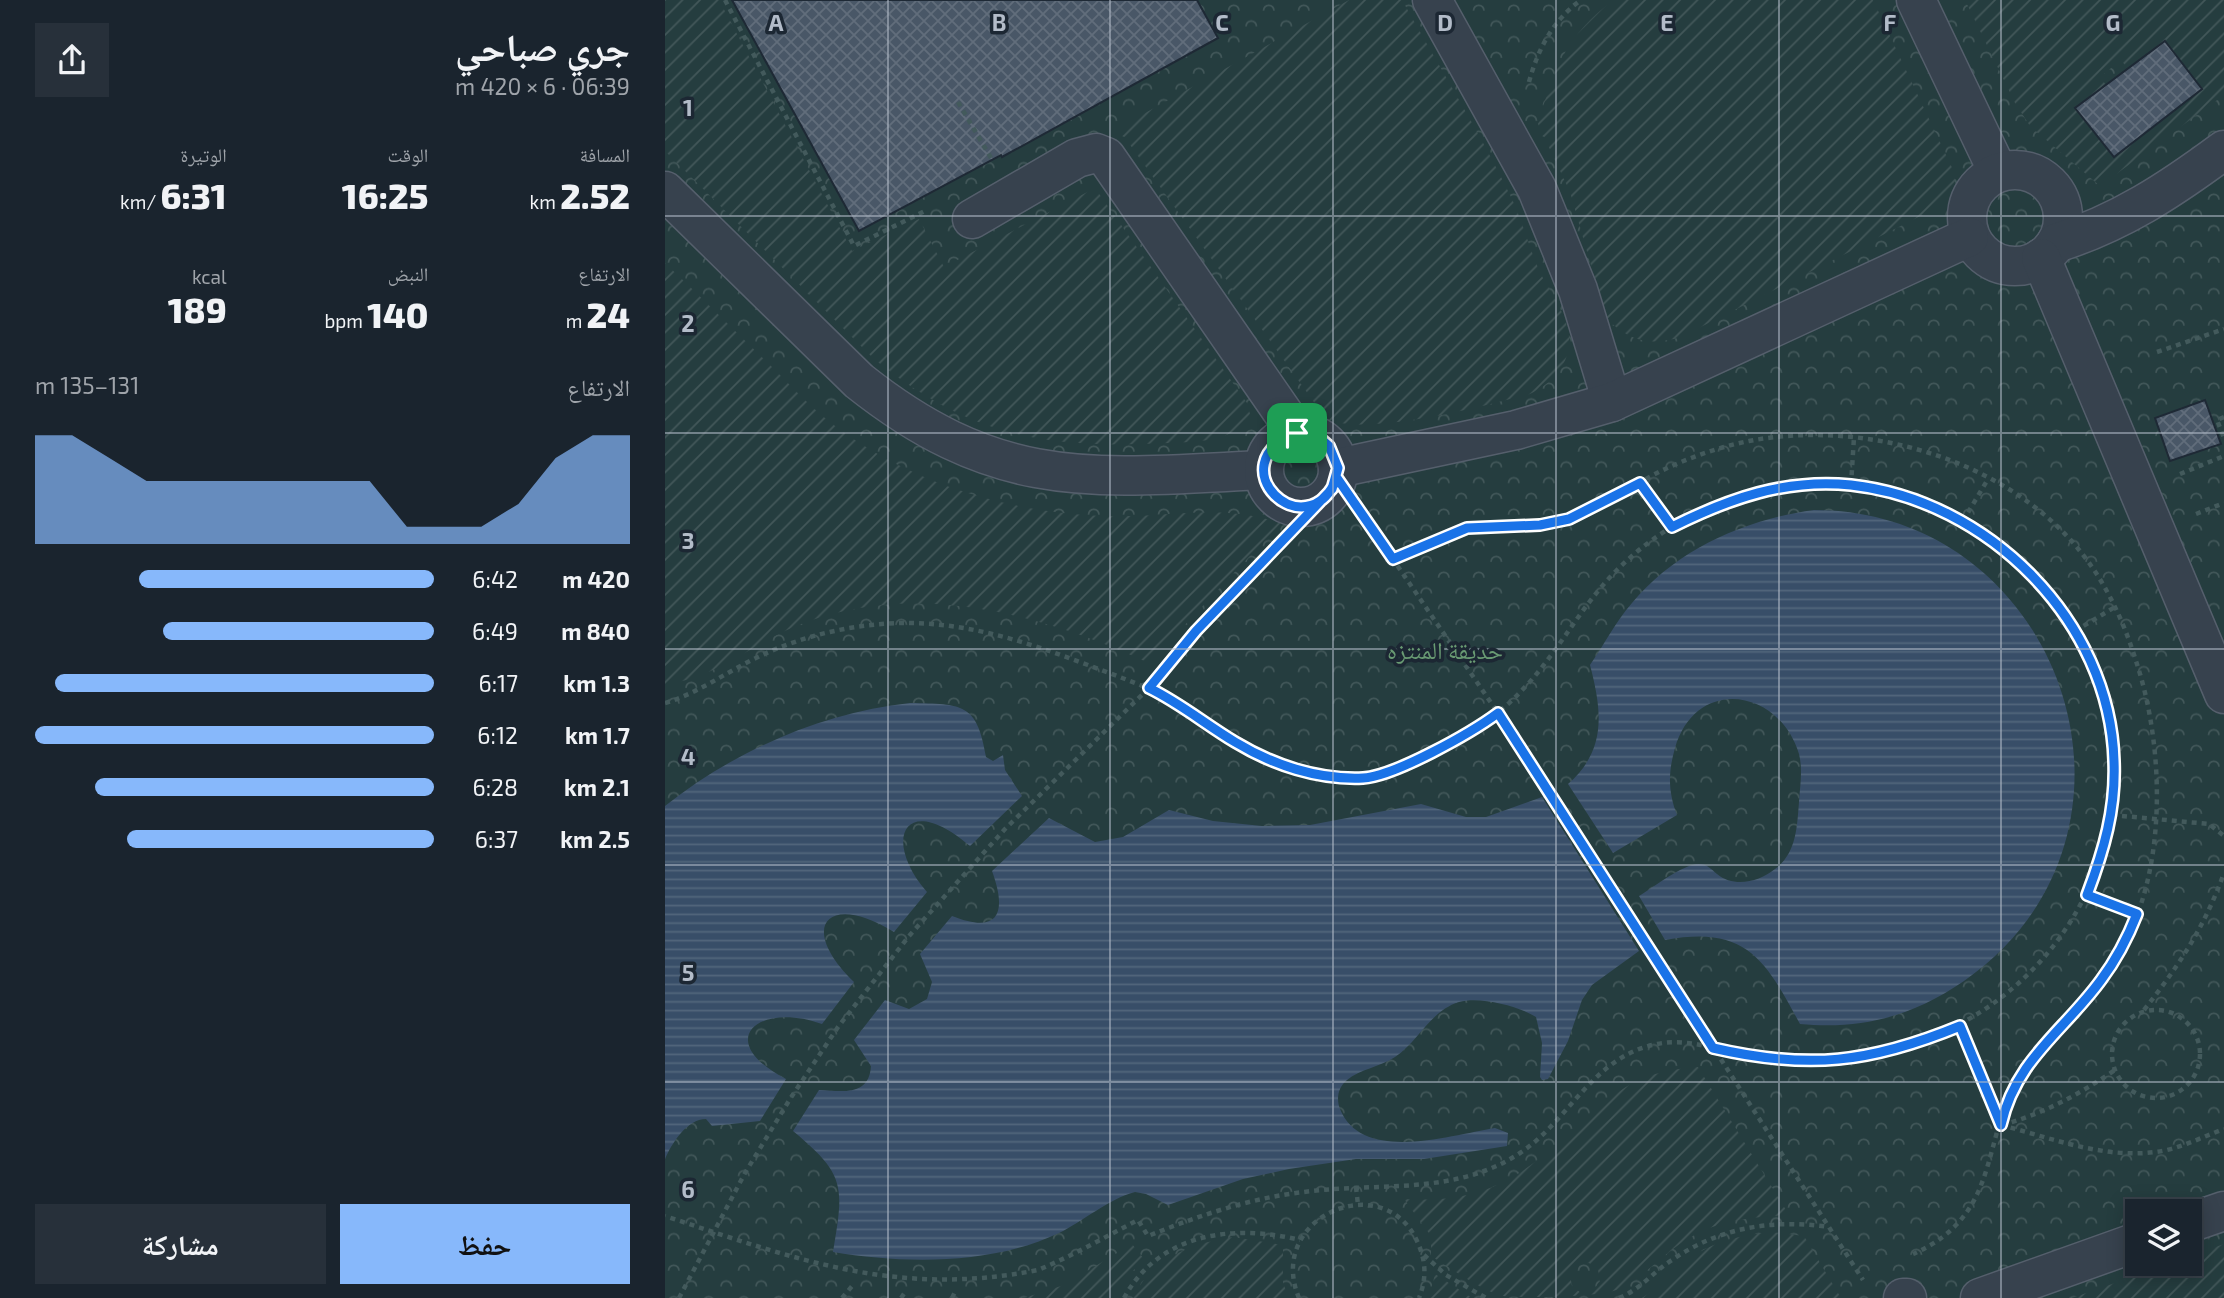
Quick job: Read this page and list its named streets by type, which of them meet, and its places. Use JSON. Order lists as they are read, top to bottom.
{
  "parks": ["حديقة المنتزه"],
  "page": {
    "heading": ["جري صباحي", "06:39 · 6 × 420 m"],
    "stats": [
      ["المسافة", "2.52 km"],
      ["الوقت", "16:25"],
      ["الوتيرة", "6:31 /km"],
      ["الارتفاع", "24 m"],
      ["النبض", "140 bpm"],
      ["kcal", "189"]
    ],
    "chart": ["الارتفاع", "131–135 m"],
    "list": [
      {
        "name": "420 m",
        "note": "6:42"
      },
      {
        "name": "840 m",
        "note": "6:49"
      },
      {
        "name": "1.3 km",
        "note": "6:17"
      },
      {
        "name": "1.7 km",
        "note": "6:12"
      },
      {
        "name": "2.1 km",
        "note": "6:28"
      },
      {
        "name": "2.5 km",
        "note": "6:37"
      }
    ],
    "buttons": ["حفظ", "مشاركة"]
  },
  "grid": {
    "columns": [
      "A",
      "B",
      "C",
      "D",
      "E",
      "F",
      "G"
    ],
    "rows": [
      "1",
      "2",
      "3",
      "4",
      "5",
      "6"
    ]
  }
}
